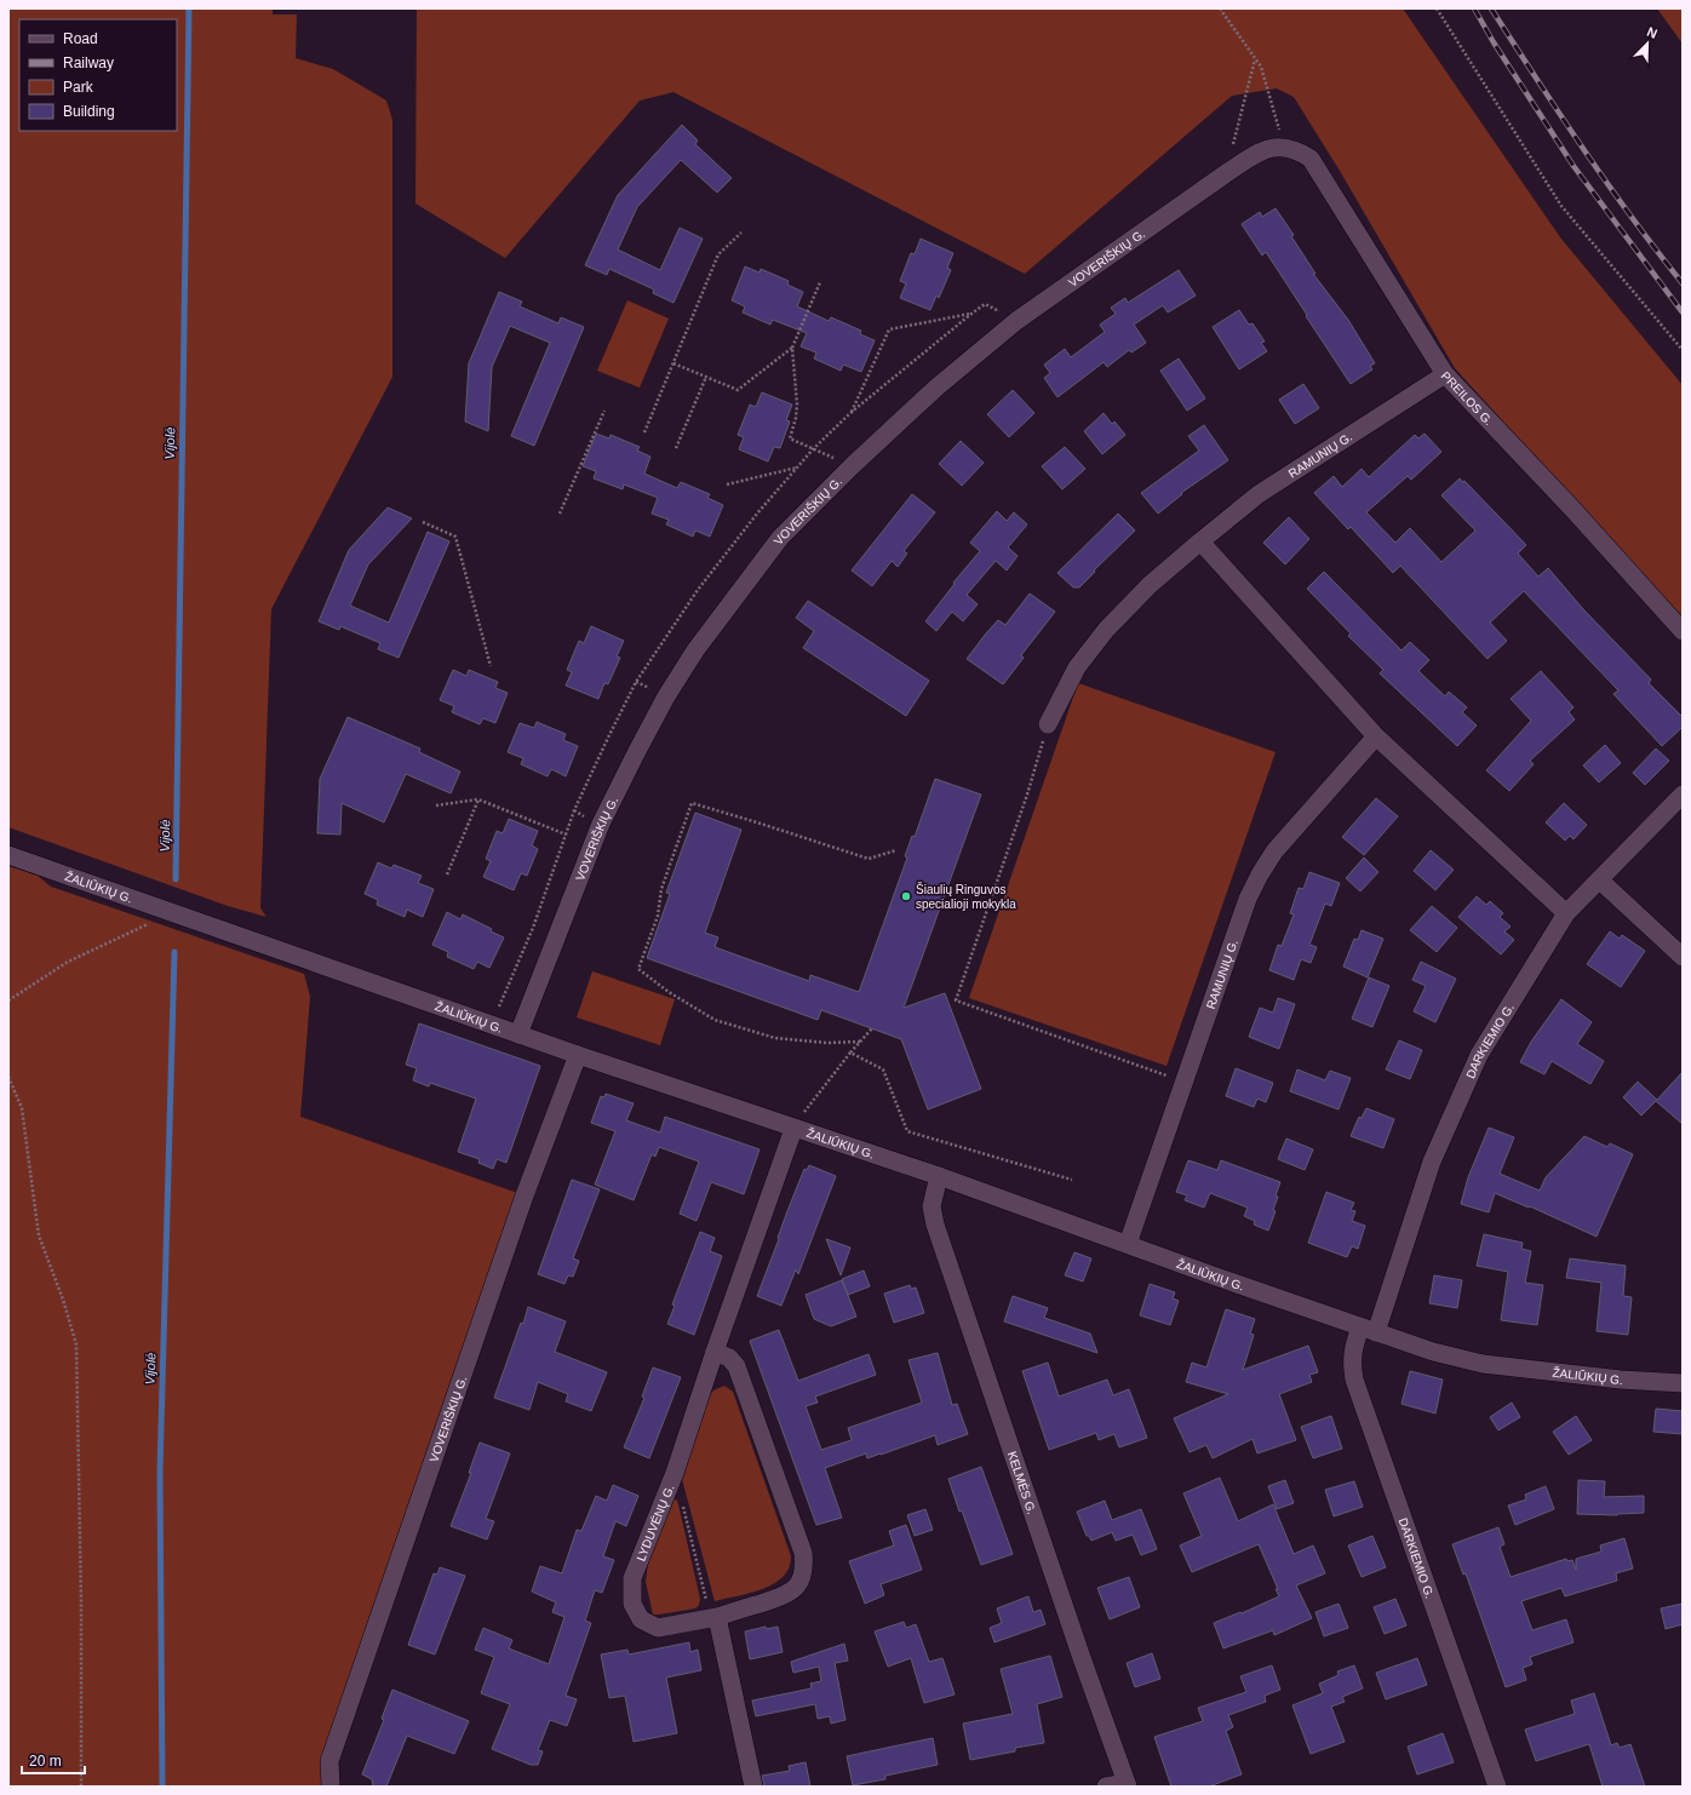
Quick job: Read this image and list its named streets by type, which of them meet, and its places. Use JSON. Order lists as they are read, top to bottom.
{
  "streets": {
    "street": [
      "VOVERIŠKIŲ G.",
      "PREILOS G.",
      "RAMUNIŲ G.",
      "ŽALIŪKIŲ G.",
      "DARKIEMIO G.",
      "KELMĖS G.",
      "LYDUVĖNŲ G."
    ]
  },
  "crossings": [
    ["VOVERIŠKIŲ G.", "PREILOS G."],
    ["VOVERIŠKIŲ G.", "ŽALIŪKIŲ G."],
    ["PREILOS G.", "RAMUNIŲ G."],
    ["RAMUNIŲ G.", "ŽALIŪKIŲ G."],
    ["ŽALIŪKIŲ G.", "DARKIEMIO G."],
    ["ŽALIŪKIŲ G.", "KELMĖS G."],
    ["ŽALIŪKIŲ G.", "LYDUVĖNŲ G."]
  ],
  "water": ["Vijolė"],
  "places": ["Šiaulių Ringuvos specialioji mokykla"],
  "legend": [
    "Road",
    "Railway",
    "Park",
    "Building"
  ],
  "scale_bar": "20 m",
  "north": "top right"
}
